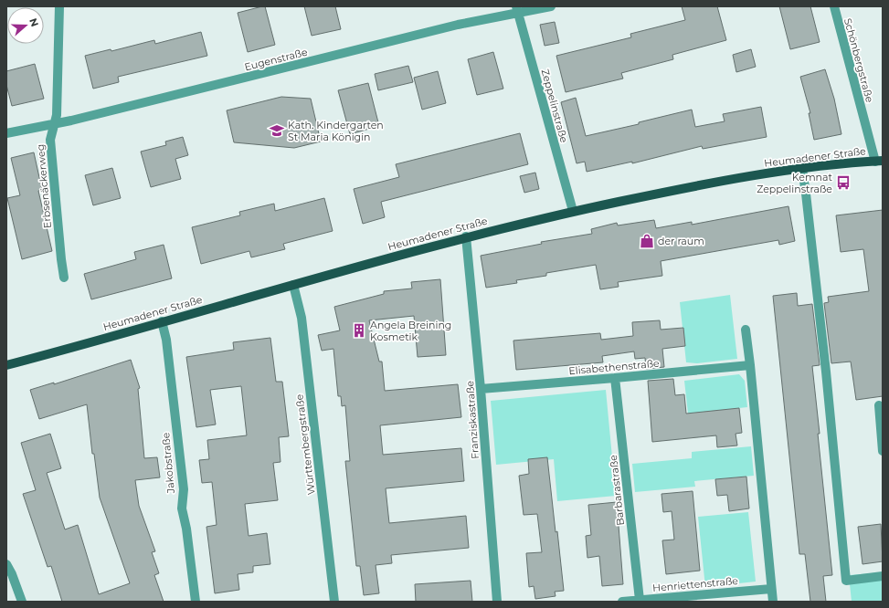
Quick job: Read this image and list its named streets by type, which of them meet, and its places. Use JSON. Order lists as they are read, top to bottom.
{
  "streets": {
    "main road": ["Heumadener Straße"],
    "street": [
      "Eugenstraße",
      "Schönbergstraße",
      "Zeppelinstraße",
      "Erbsenäckerweg",
      "Elisabethenstraße",
      "Franziskastraße",
      "Württembergstraße",
      "Jakobstraße",
      "Barbarastraße",
      "Henriettenstraße"
    ]
  },
  "crossings": [
    ["Eugenstraße", "Zeppelinstraße"],
    ["Eugenstraße", "Erbsenäckerweg"],
    ["Schönbergstraße", "Heumadener Straße"],
    ["Zeppelinstraße", "Heumadener Straße"],
    ["Heumadener Straße", "Franziskastraße"],
    ["Heumadener Straße", "Württembergstraße"],
    ["Heumadener Straße", "Jakobstraße"],
    ["Elisabethenstraße", "Franziskastraße"],
    ["Elisabethenstraße", "Barbarastraße"],
    ["Barbarastraße", "Henriettenstraße"]
  ],
  "places": {
    "school or university": ["Kath. Kindergarten St Maria Königin"],
    "bus stop": ["Kemnat Zeppelinstraße"],
    "shop": ["der raum"],
    "building": ["Angela Breining Kosmetik"]
  },
  "north": "right"
}
